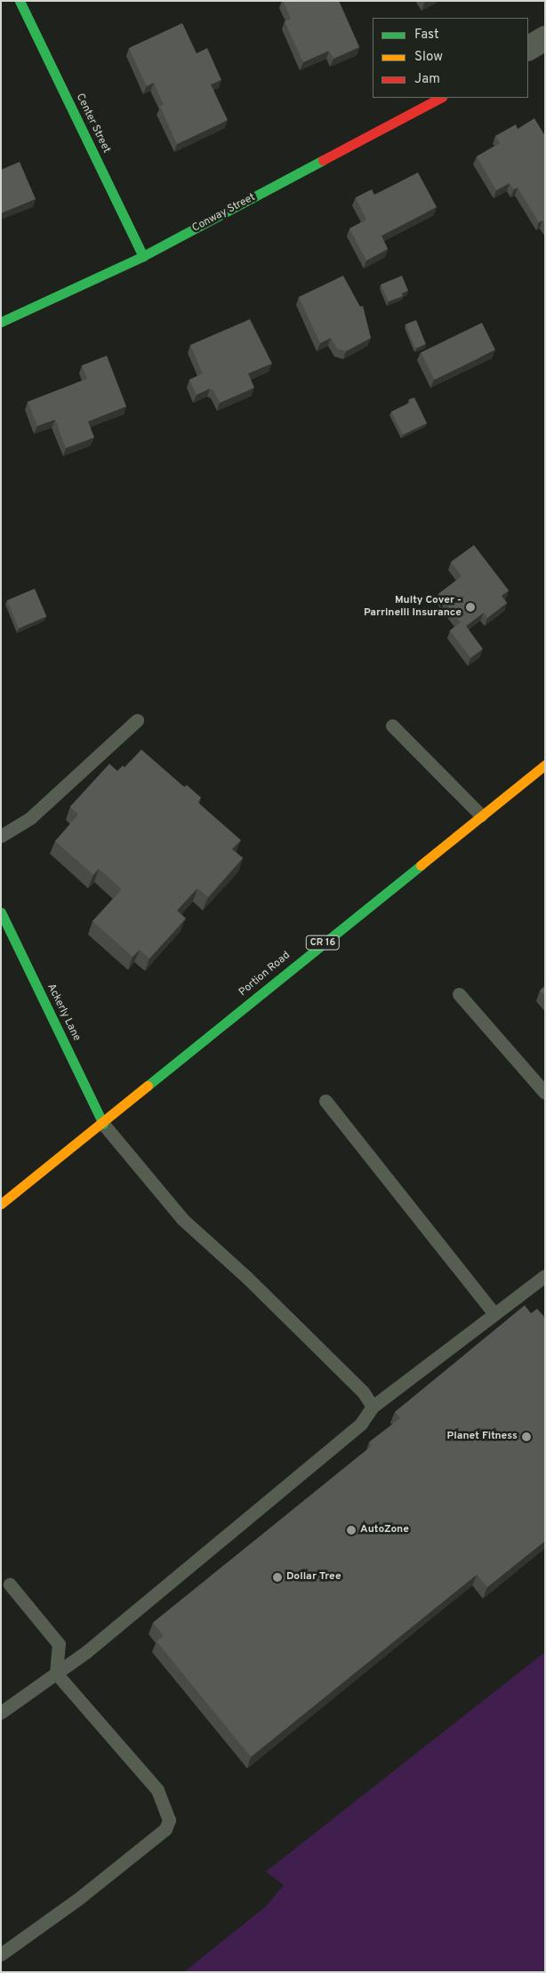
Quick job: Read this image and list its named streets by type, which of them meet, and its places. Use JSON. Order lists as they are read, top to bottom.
{
  "streets": {
    "street": [
      "Center Street",
      "Conway Street",
      "CR 16",
      "Portion Road",
      "Ackerly Lane"
    ]
  },
  "crossings": [
    ["Center Street", "Conway Street"],
    ["Portion Road", "Ackerly Lane"]
  ],
  "places": [
    "Multy Cover - Parrinelli Insurance",
    "Planet Fitness",
    "AutoZone",
    "Dollar Tree"
  ],
  "legend": ["Fast", "Slow", "Jam"]
}
